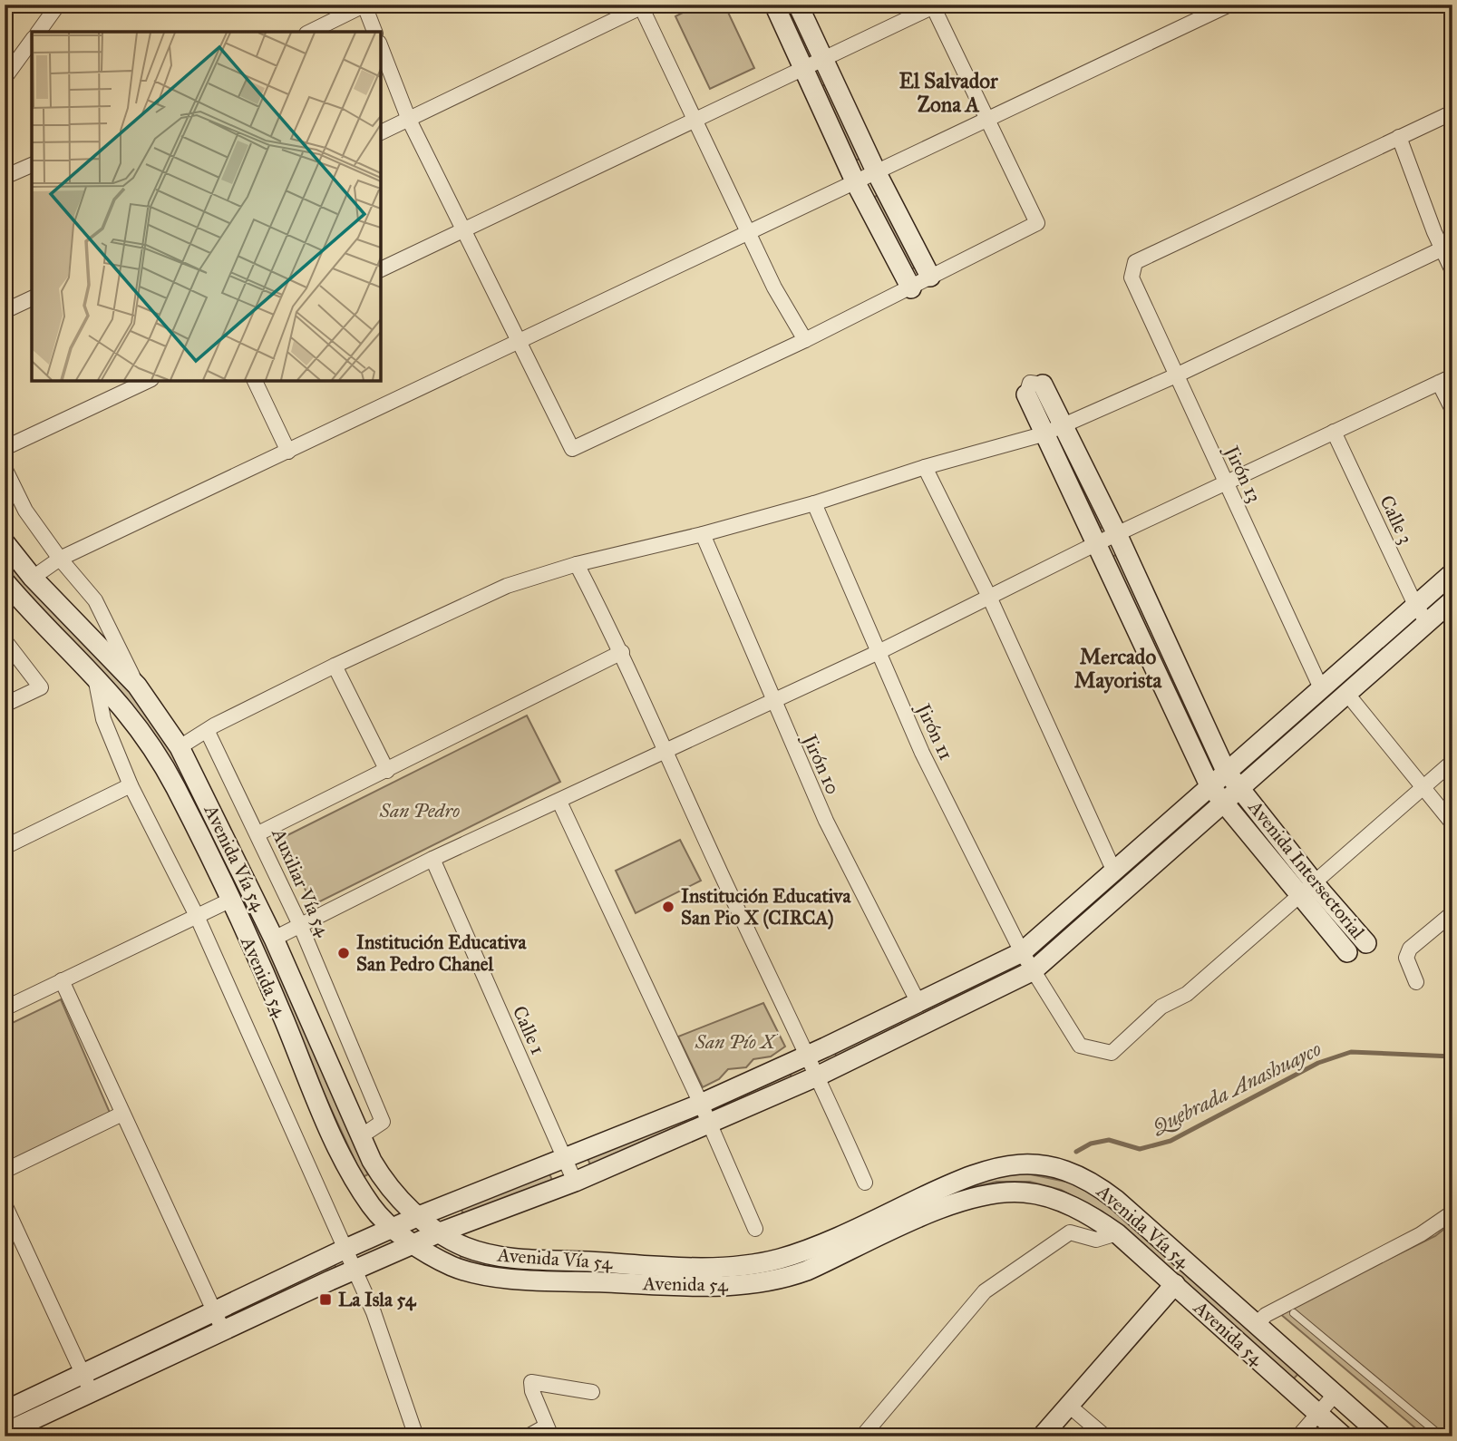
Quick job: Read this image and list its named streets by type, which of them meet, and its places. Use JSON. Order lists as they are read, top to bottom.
{
  "streets": {
    "street": [
      "Jirón 13",
      "Calle 3",
      "Jirón 11",
      "Jirón 10",
      "Avenida Vía 54",
      "Avenida Intersectorial",
      "Auxiliar Vía 54",
      "Avenida 54",
      "Calle 1"
    ]
  },
  "crossings": [
    ["Jirón 11", "Avenida Intersectorial"],
    ["Avenida Vía 54", "Auxiliar Vía 54"]
  ],
  "districts": ["El Salvador Zona A", "Mercado Mayorista"],
  "water": ["Quebrada Anashuayco"],
  "parks": ["San Pedro", "San Pío X"],
  "places": {
    "other": ["Institución Educativa San Pio X (CIRCA)", "Institución Educativa San Pedro Chanel"],
    "transit": ["La Isla 54"]
  }
}
